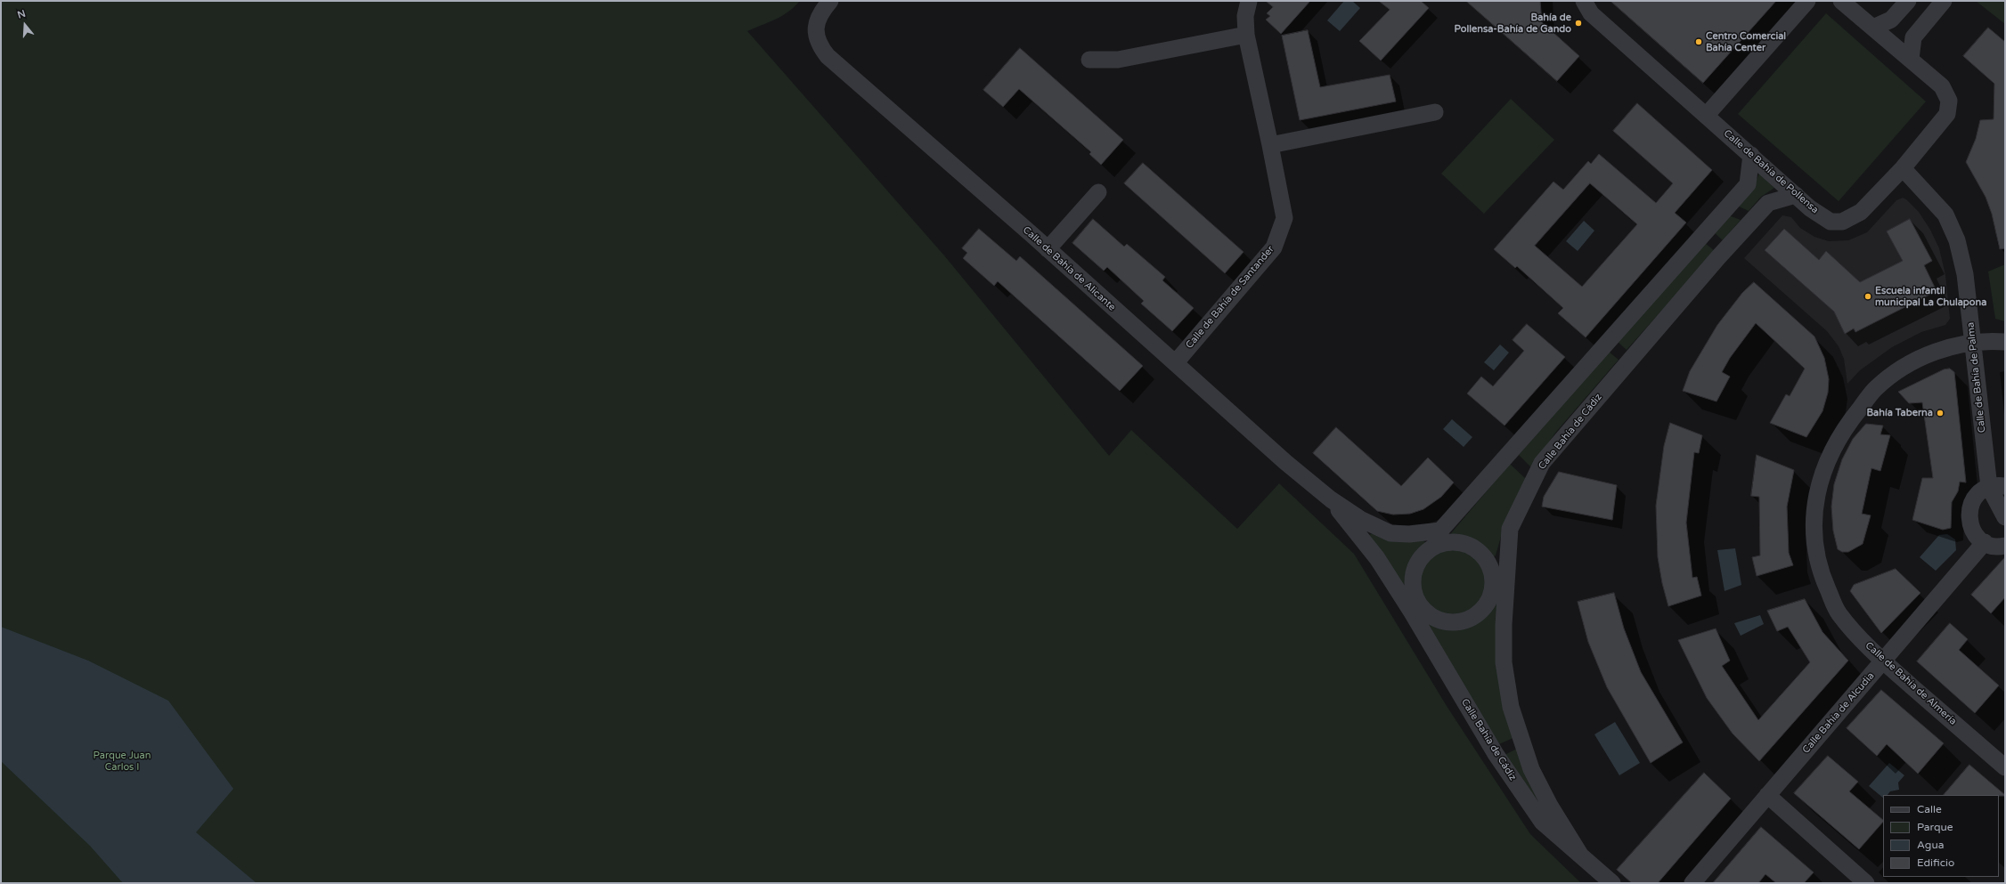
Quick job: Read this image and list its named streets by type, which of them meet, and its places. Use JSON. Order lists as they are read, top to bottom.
{
  "streets": {
    "street": [
      "Calle de Bahía de Pollensa",
      "Calle de Bahía de Alicante",
      "Calle de Bahía de Santander",
      "Calle de Bahía de Palma",
      "Calle Bahía de Cádiz",
      "Calle de Bahía de Almería",
      "Calle Bahía de Alcudia"
    ]
  },
  "crossings": [
    ["Calle de Bahía de Pollensa", "Calle de Bahía de Palma"],
    ["Calle de Bahía de Pollensa", "Calle Bahía de Cádiz"],
    ["Calle de Bahía de Alicante", "Calle de Bahía de Santander"],
    ["Calle de Bahía de Alicante", "Calle Bahía de Cádiz"],
    ["Calle de Bahía de Palma", "Calle de Bahía de Almería"],
    ["Calle de Bahía de Almería", "Calle Bahía de Alcudia"]
  ],
  "parks": ["Parque Juan Carlos I"],
  "places": [
    "Bahía de Pollensa-Bahía de Gando",
    "Centro Comercial Bahía Center",
    "Escuela infantil municipal La Chulapona",
    "Bahía Taberna"
  ],
  "legend": [
    "Calle",
    "Parque",
    "Agua",
    "Edificio"
  ],
  "north": "top"
}
